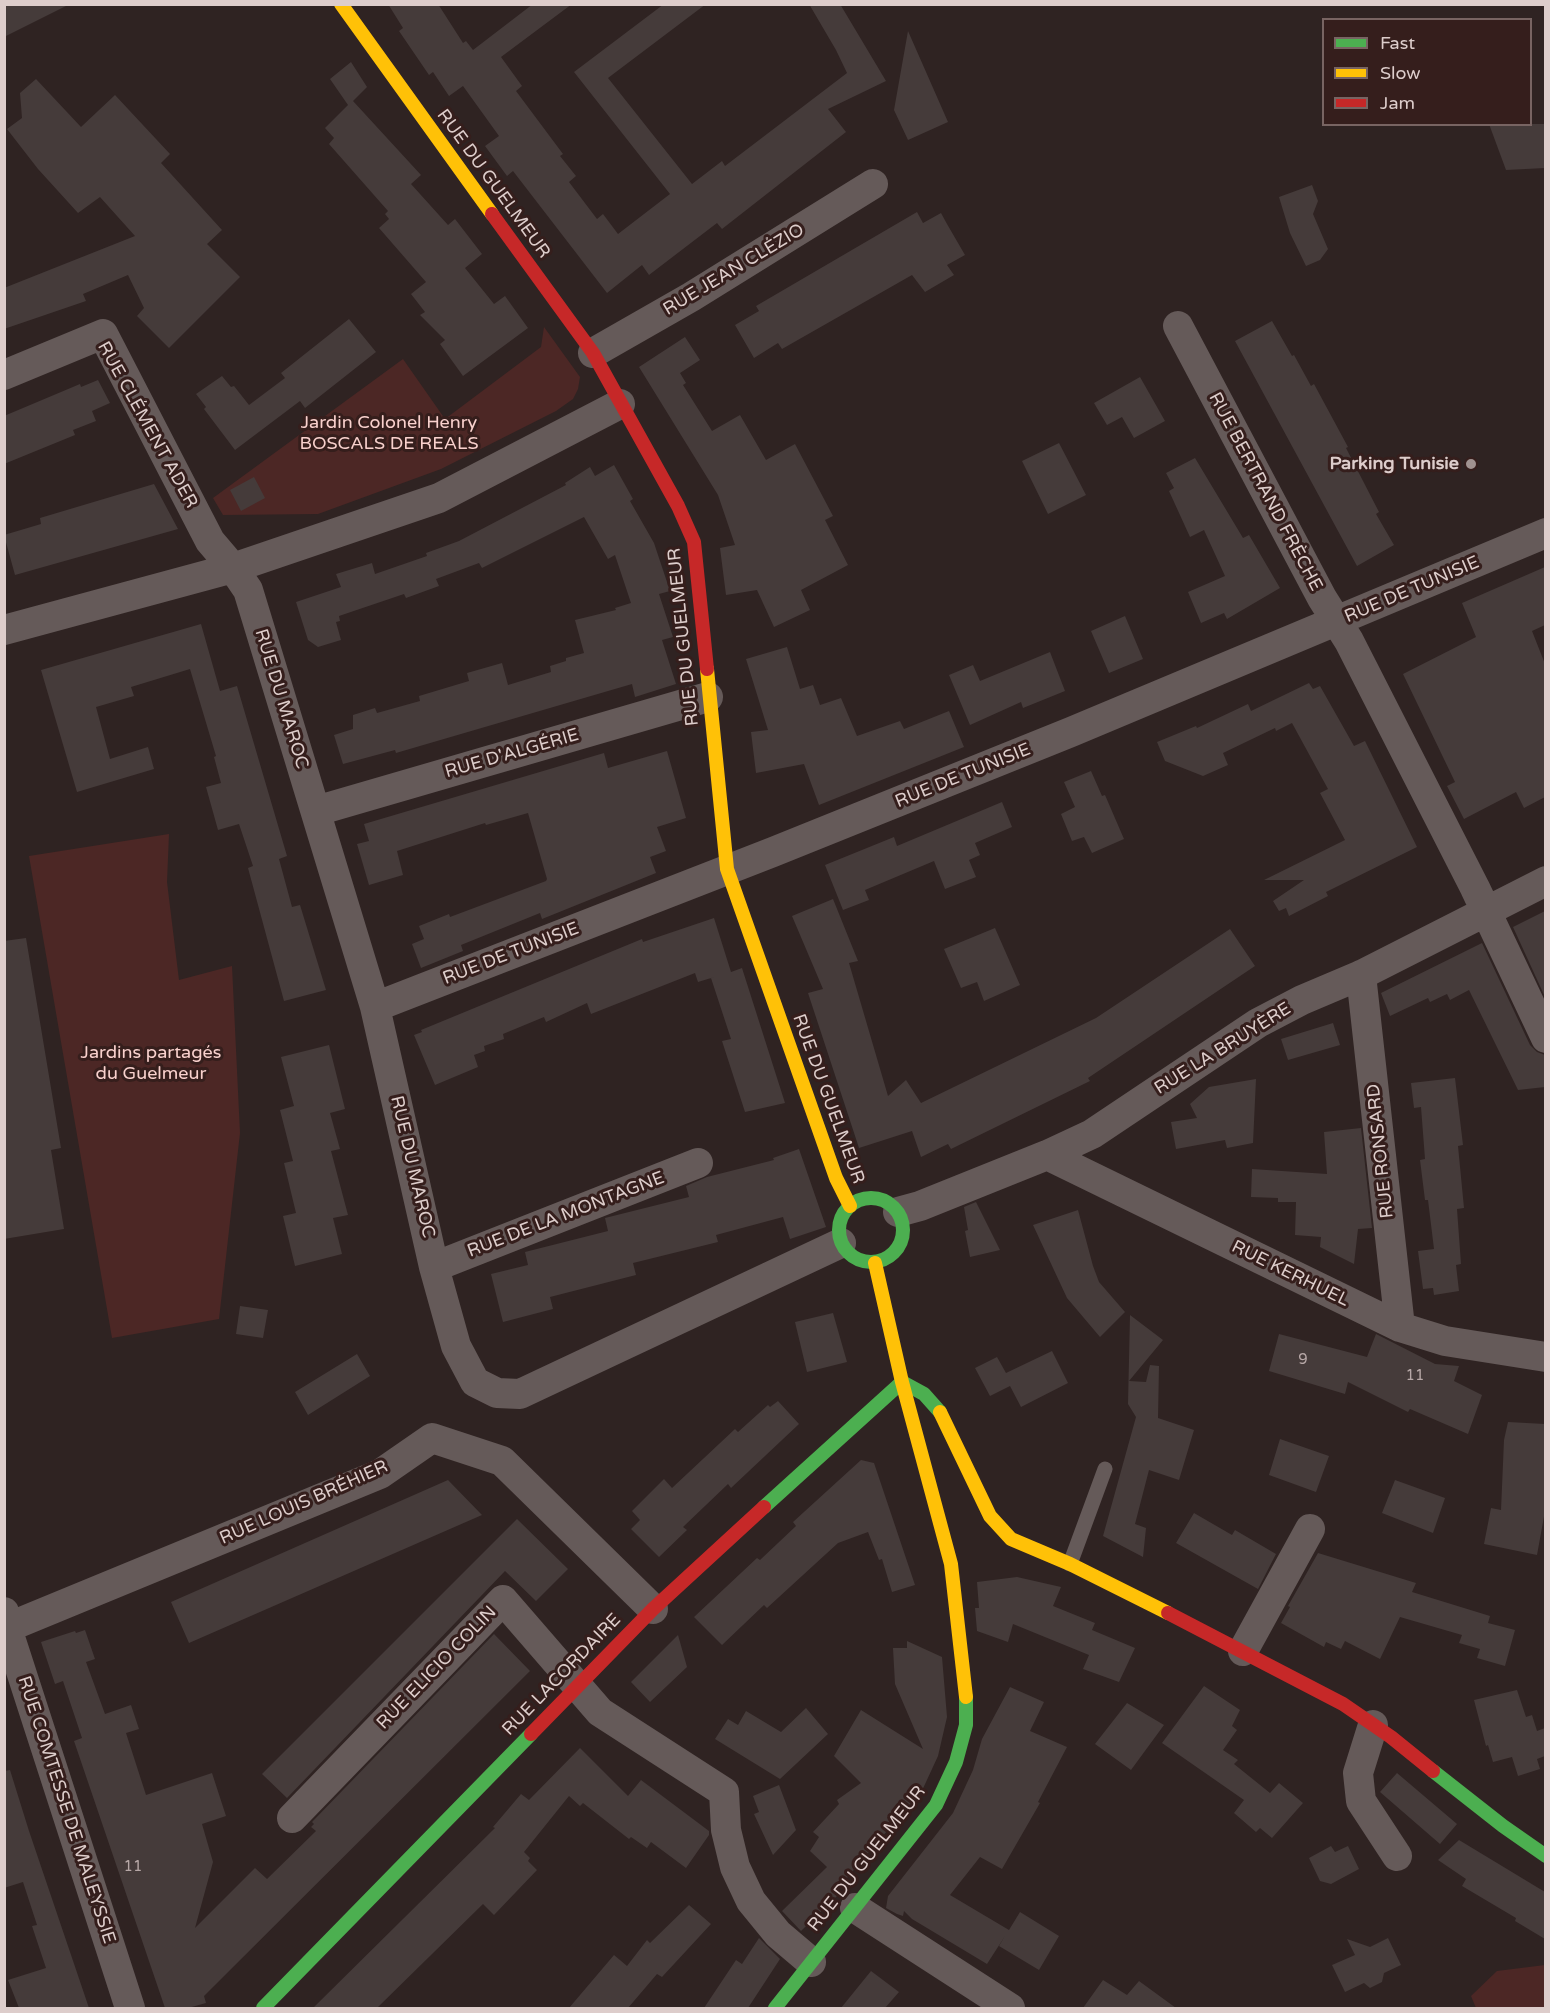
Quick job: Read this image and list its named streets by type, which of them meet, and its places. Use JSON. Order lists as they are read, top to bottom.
{
  "streets": {
    "street": [
      "RUE DU GUELMEUR",
      "RUE JEAN CLÉZIO",
      "RUE CLÉMENT ADER",
      "RUE BERTRAND FRÈCHE",
      "RUE DE TUNISIE",
      "RUE DU MAROC",
      "RUE D'ALGÉRIE",
      "RUE LA BRUYÈRE",
      "RUE RONSARD",
      "RUE DE LA MONTAGNE",
      "RUE KERHUEL",
      "RUE LOUIS BRÉHIER",
      "RUE ELICIO COLIN",
      "RUE LACORDAIRE",
      "RUE COMTESSE DE MALEYSSIE"
    ]
  },
  "crossings": [
    ["RUE DU GUELMEUR", "RUE JEAN CLÉZIO"],
    ["RUE DU GUELMEUR", "RUE DE TUNISIE"],
    ["RUE DU GUELMEUR", "RUE DU MAROC"],
    ["RUE DU GUELMEUR", "RUE D'ALGÉRIE"],
    ["RUE DU GUELMEUR", "RUE LA BRUYÈRE"],
    ["RUE DU GUELMEUR", "RUE LACORDAIRE"],
    ["RUE CLÉMENT ADER", "RUE DU MAROC"],
    ["RUE BERTRAND FRÈCHE", "RUE DE TUNISIE"],
    ["RUE BERTRAND FRÈCHE", "RUE LA BRUYÈRE"],
    ["RUE DE TUNISIE", "RUE DU MAROC"],
    ["RUE DU MAROC", "RUE D'ALGÉRIE"],
    ["RUE DU MAROC", "RUE LA BRUYÈRE"],
    ["RUE DU MAROC", "RUE DE LA MONTAGNE"],
    ["RUE LA BRUYÈRE", "RUE RONSARD"],
    ["RUE LA BRUYÈRE", "RUE KERHUEL"],
    ["RUE RONSARD", "RUE KERHUEL"],
    ["RUE LOUIS BRÉHIER", "RUE LACORDAIRE"],
    ["RUE LOUIS BRÉHIER", "RUE COMTESSE DE MALEYSSIE"],
    ["RUE ELICIO COLIN", "RUE LACORDAIRE"]
  ],
  "parks": ["Jardin Colonel Henry BOSCALS DE REALS", "Jardins partagés du Guelmeur"],
  "places": ["Parking Tunisie"],
  "house_numbers": ["9", "11", "11"],
  "legend": ["Fast", "Slow", "Jam"]
}
